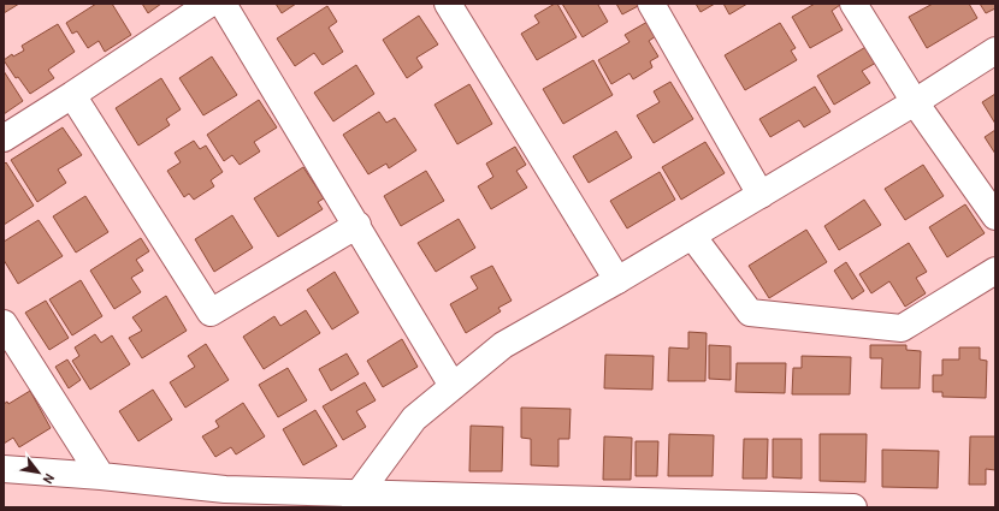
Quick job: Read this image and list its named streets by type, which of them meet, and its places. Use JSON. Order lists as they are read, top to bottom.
{
  "north": "bottom right"
}
